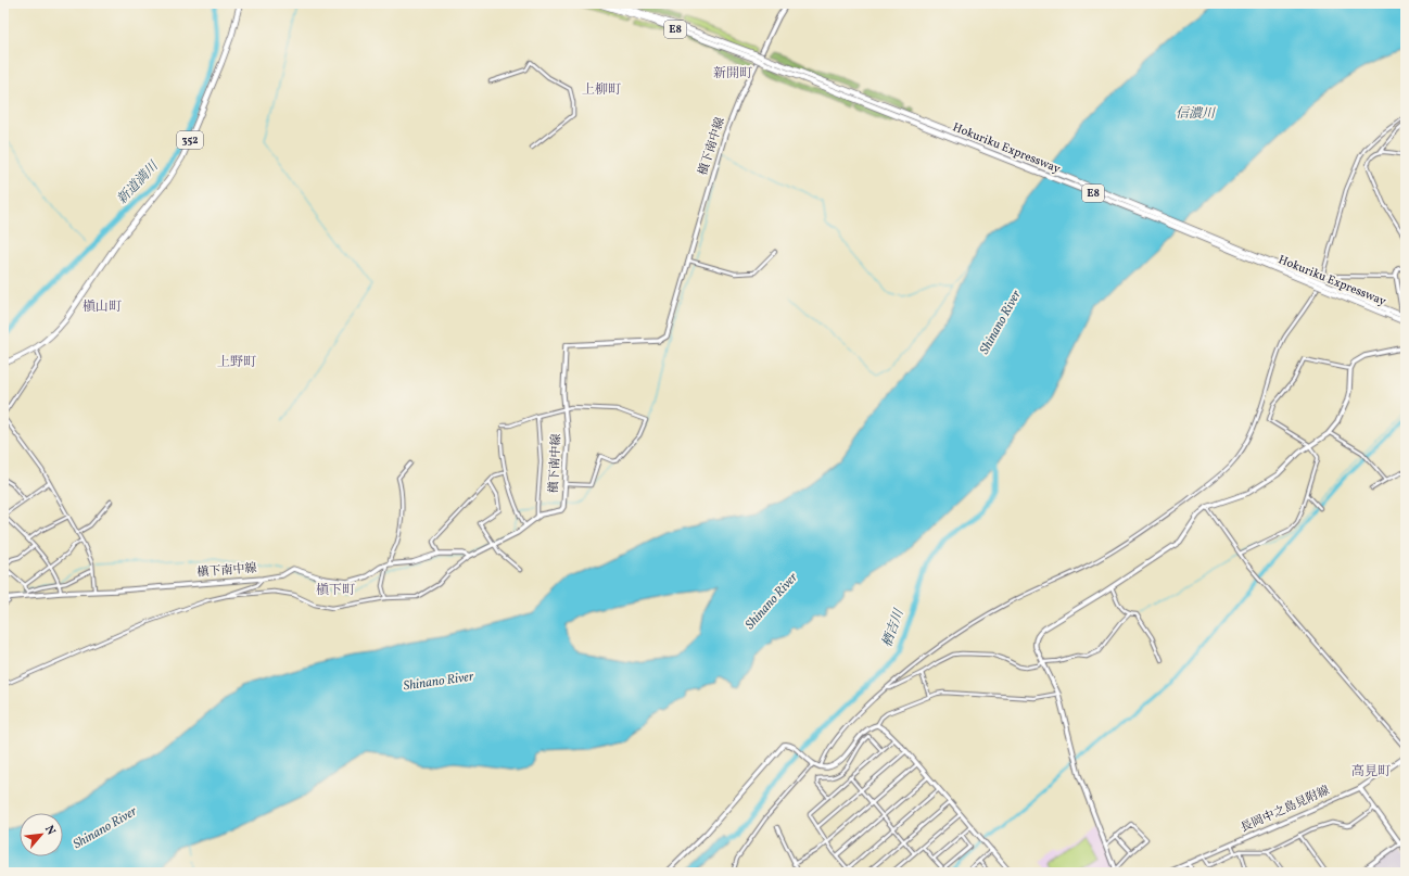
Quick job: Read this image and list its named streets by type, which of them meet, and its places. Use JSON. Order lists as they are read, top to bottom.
{
  "streets": {
    "highway": ["E8", "352", "Hokuriku Expressway"],
    "main road": ["槇下南中線", "長岡中之島見附線"]
  },
  "districts": [
    "新開町",
    "上柳町",
    "槇山町",
    "上野町",
    "槇下町",
    "高見町"
  ],
  "water": [
    "信濃川",
    "新道満川",
    "Shinano River",
    "栖吉川"
  ],
  "north": "top right"
}
